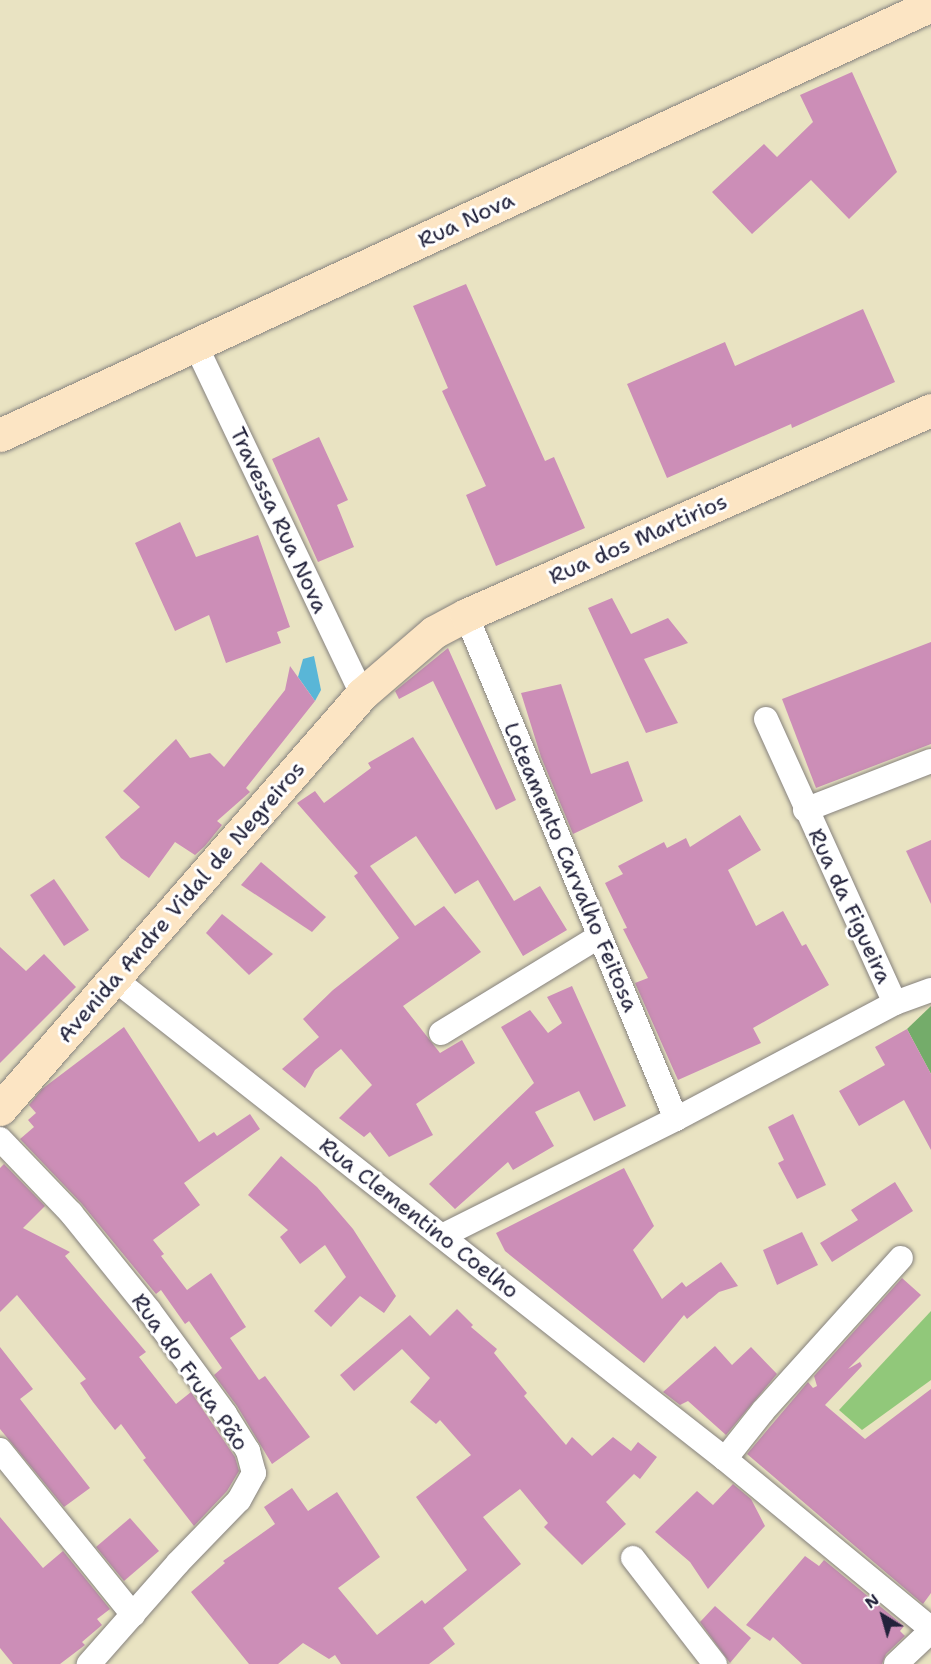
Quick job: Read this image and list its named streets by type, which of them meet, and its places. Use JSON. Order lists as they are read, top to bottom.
{
  "streets": {
    "street": [
      "Rua Nova",
      "Travessa Rua Nova",
      "Rua dos Martirios",
      "Loteamento Carvalho Feitosa",
      "Avenida Andre Vidal de Negreiros",
      "Rua da Figueira",
      "Rua Clementino Coelho",
      "Rua do Fruta Pão"
    ]
  },
  "crossings": [
    ["Rua Nova", "Travessa Rua Nova"],
    ["Travessa Rua Nova", "Rua dos Martirios"],
    ["Travessa Rua Nova", "Avenida Andre Vidal de Negreiros"],
    ["Rua dos Martirios", "Loteamento Carvalho Feitosa"],
    ["Rua dos Martirios", "Avenida Andre Vidal de Negreiros"],
    ["Avenida Andre Vidal de Negreiros", "Rua Clementino Coelho"]
  ],
  "north": "top left"
}
